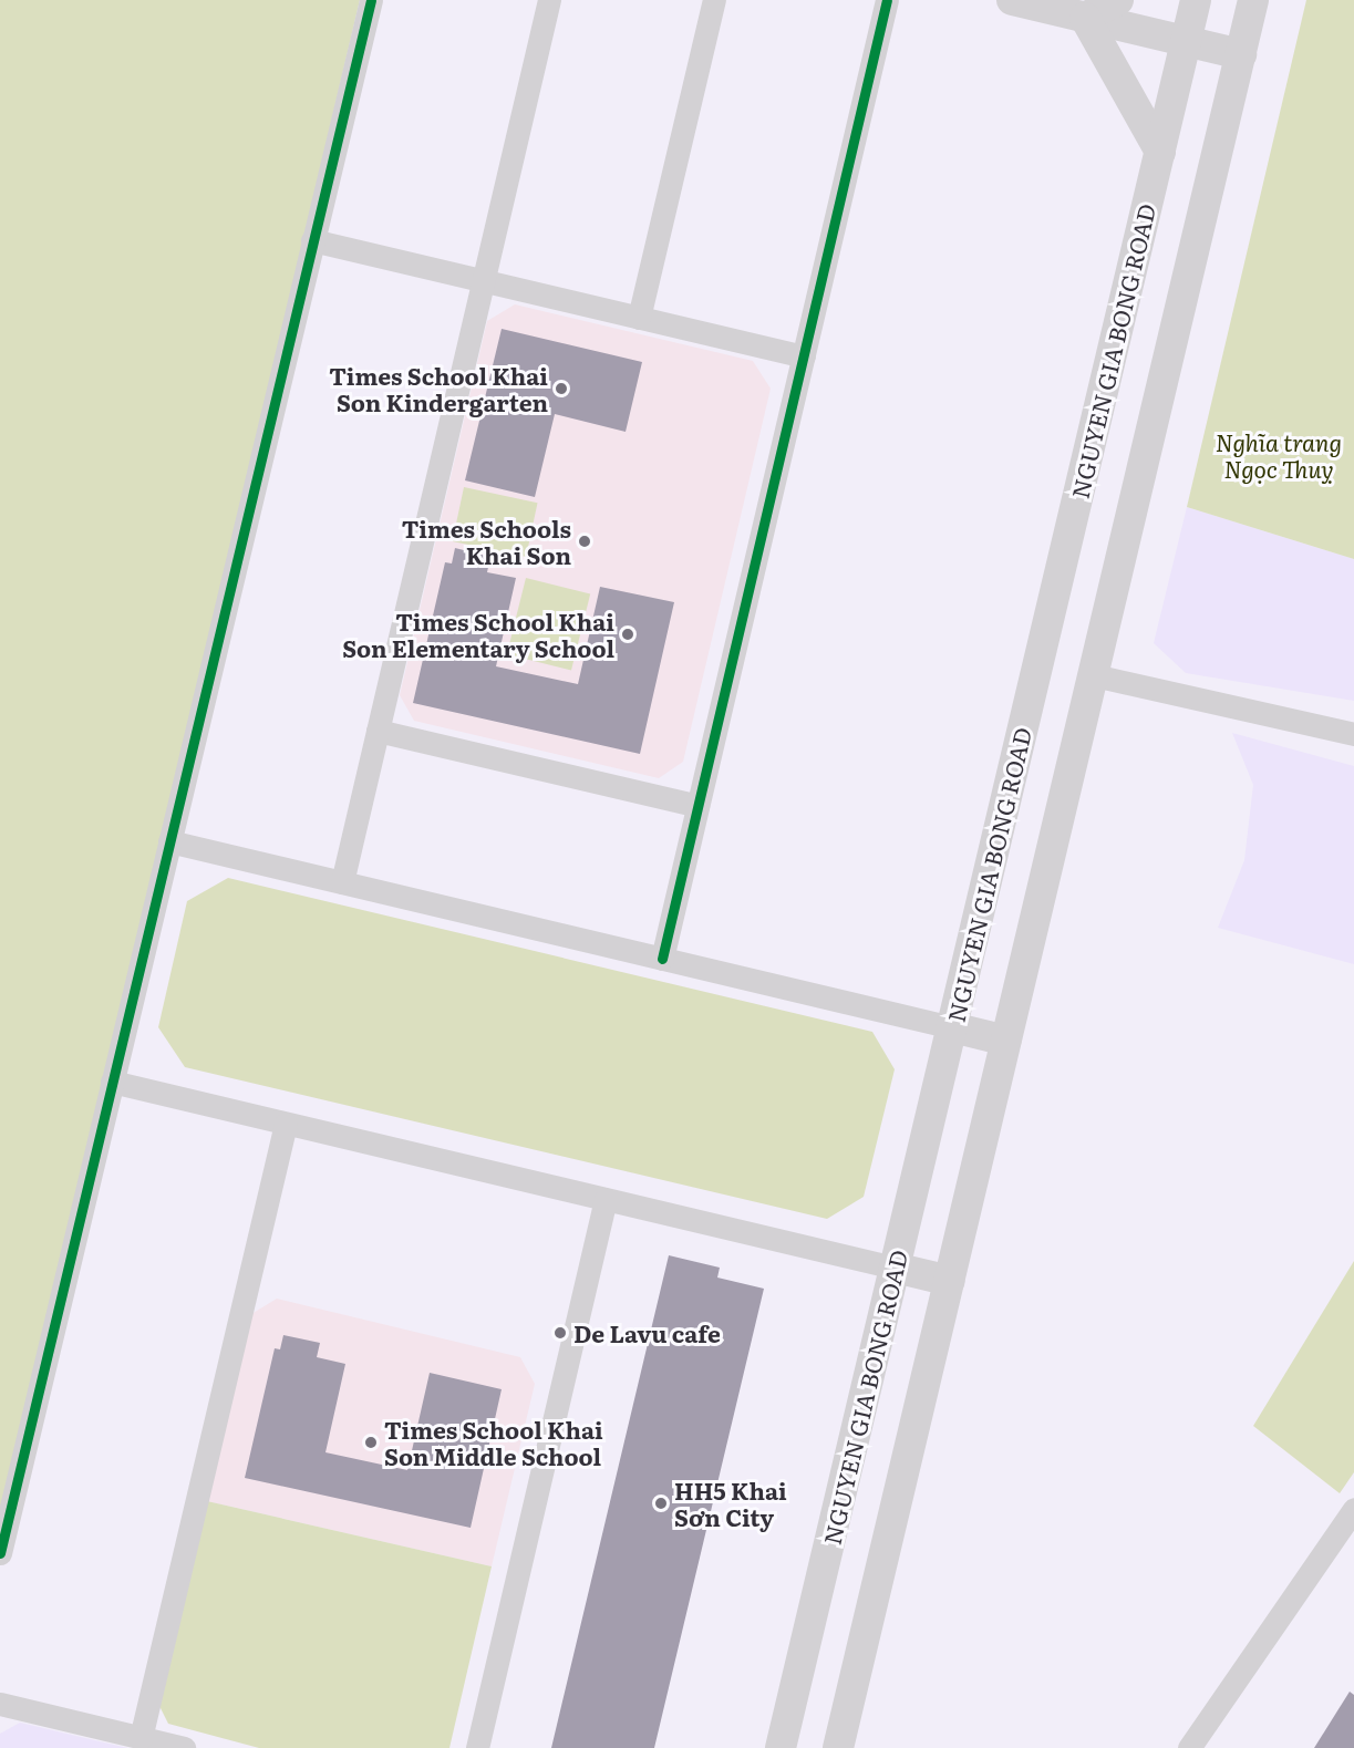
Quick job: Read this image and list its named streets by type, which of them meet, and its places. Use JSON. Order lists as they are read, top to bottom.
{
  "streets": {
    "main road": ["NGUYEN GIA BONG ROAD"]
  },
  "parks": ["Nghĩa trang Ngọc Thuỵ"],
  "places": [
    "Times School Khai Son Kindergarten",
    "Times Schools Khai Son",
    "Times School Khai Son Elementary School",
    "De Lavu cafe",
    "Times School Khai Son Middle School",
    "HH5 Khai Sơn City"
  ]
}
